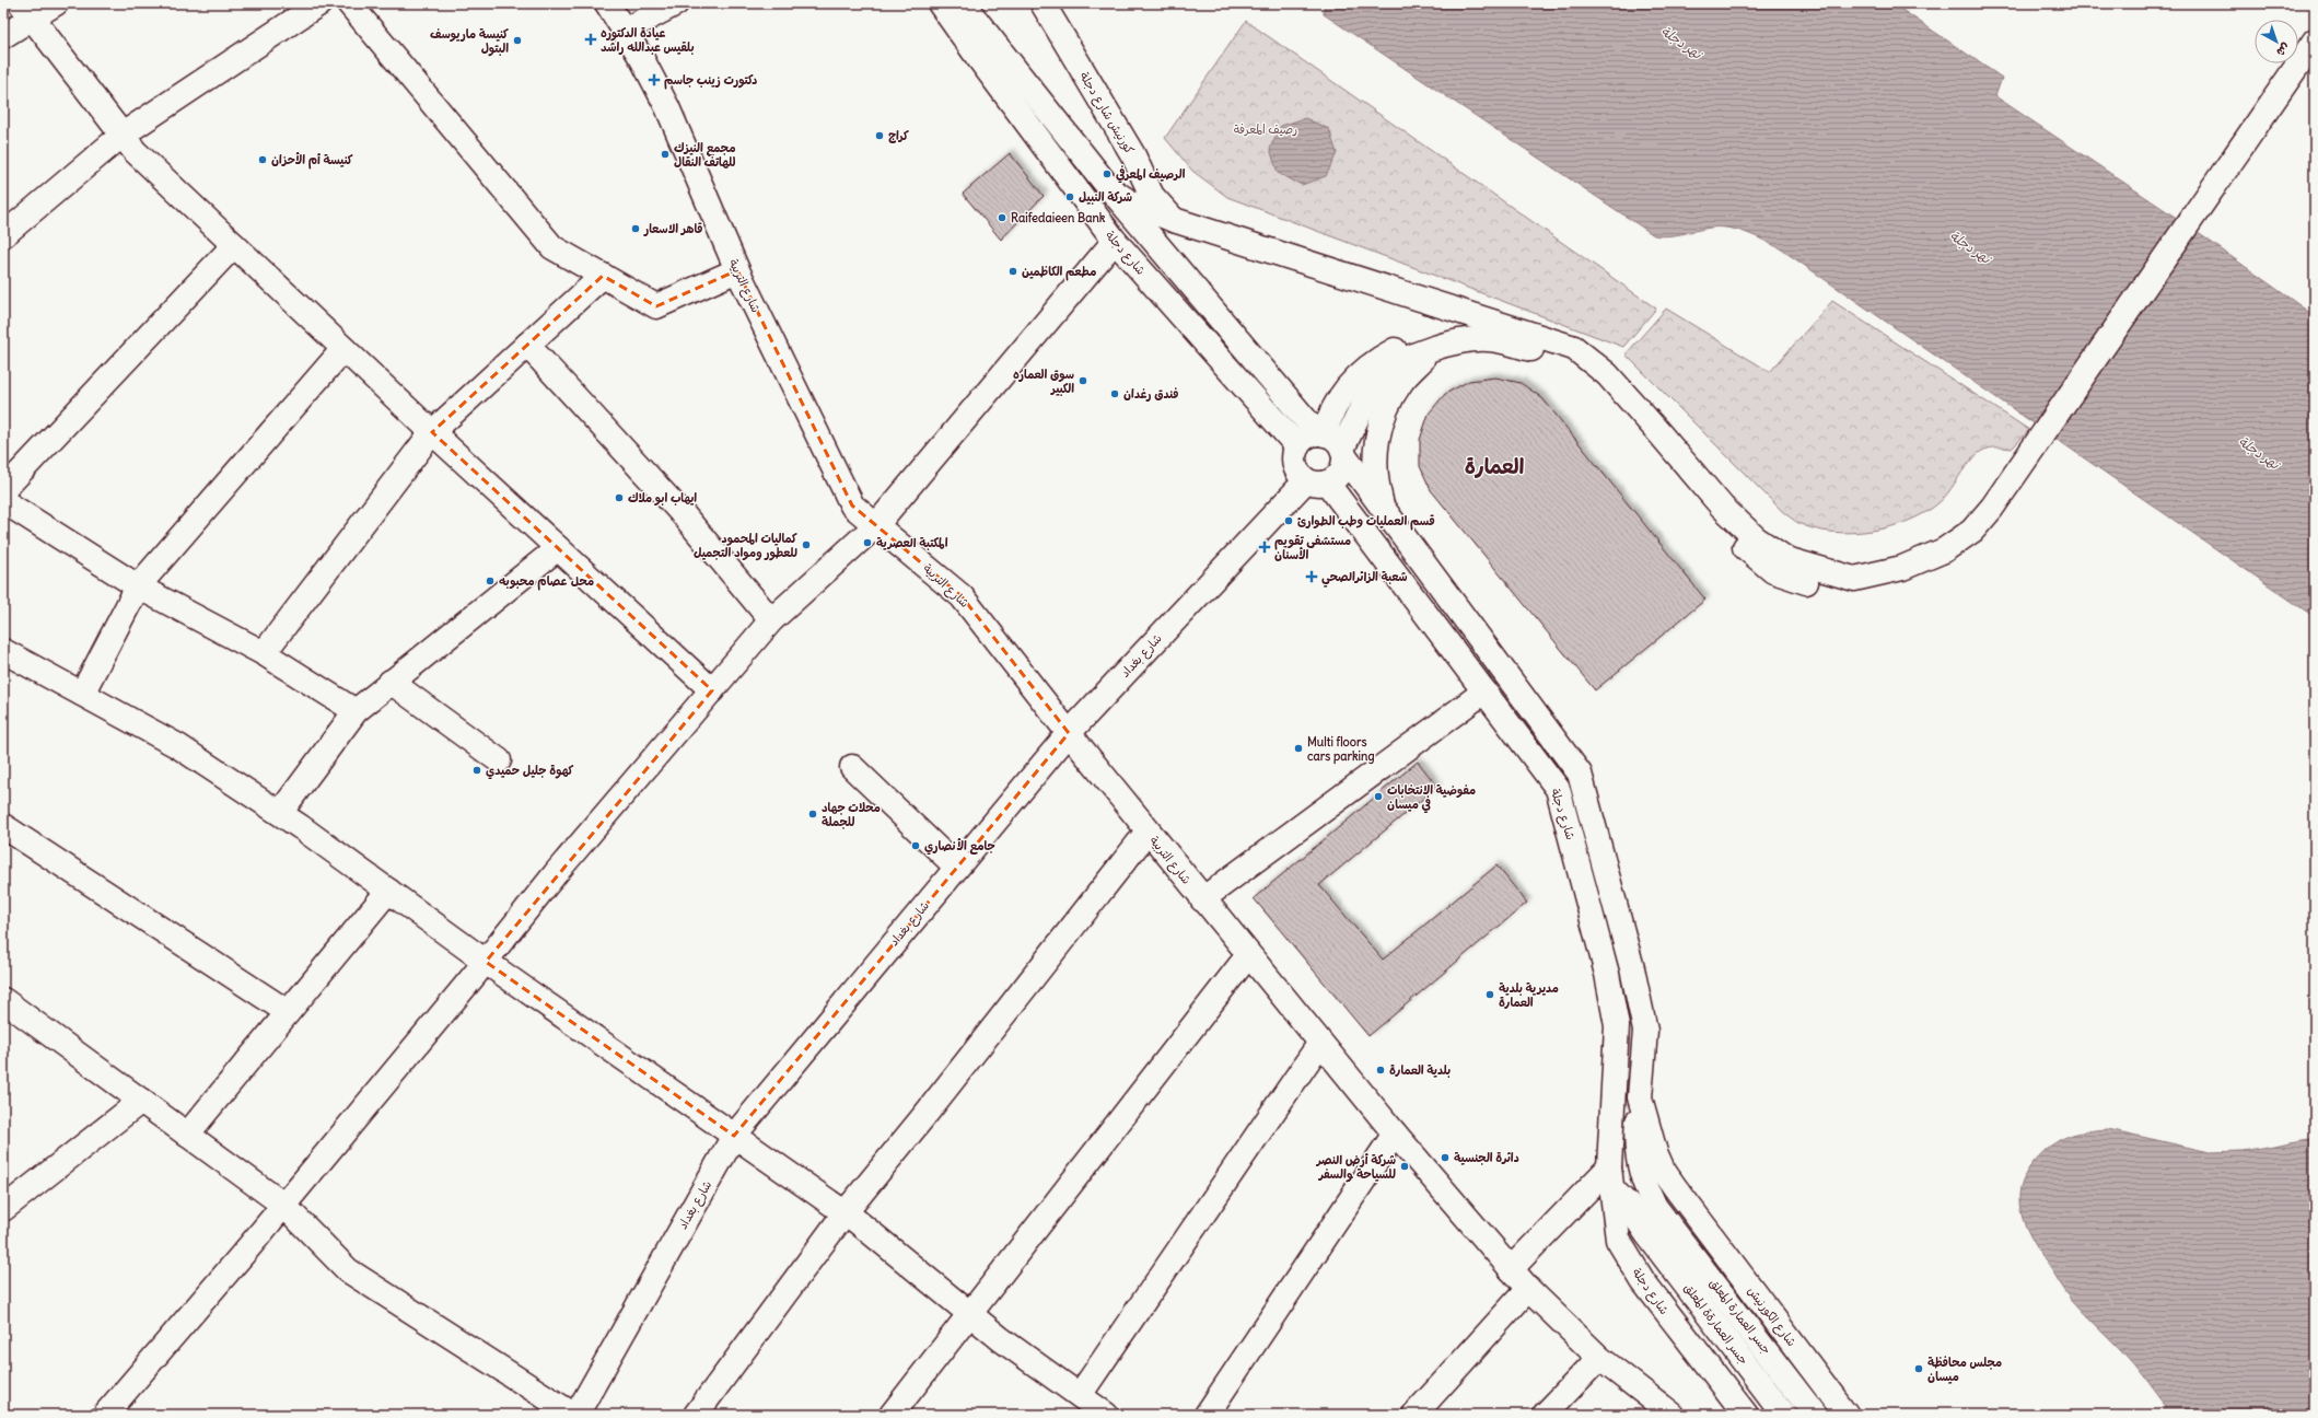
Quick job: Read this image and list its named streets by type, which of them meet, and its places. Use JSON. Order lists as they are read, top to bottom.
{
  "streets": {
    "street": [
      "كورنيش شارع دجلة",
      "شارع دجلة",
      "شارع التربية",
      "شارع بغداد",
      "جسر العمارة المعلق",
      "شارع الكورنيش",
      "جسر العمارةة المعلق"
    ]
  },
  "crossings": [
    ["شارع دجلة", "شارع بغداد"],
    ["شارع دجلة", "جسر العمارة المعلق"],
    ["شارع دجلة", "شارع الكورنيش"],
    ["شارع دجلة", "جسر العمارةة المعلق"],
    ["شارع التربية", "شارع بغداد"],
    ["جسر العمارة المعلق", "جسر العمارةة المعلق"]
  ],
  "districts": ["العمارة"],
  "water": ["نهر دجلة"],
  "parks": ["رصيف المعرفة"],
  "places": {
    "health": [
      "عيادة الدكتوره بلقيس عبدالله راشد",
      "دكتورت زينب جاسم",
      "مستشفى تقويم الأسنان",
      "شعبة الزائرالصحي"
    ],
    "other": [
      "كنيسة ماريوسف البتول",
      "كراج",
      "مجمع النيزك للهاتف النقال",
      "كنيسة أم الأحزان",
      "الرصيف المعرفي",
      "شركة النبيل",
      "Raifedaieen Bank",
      "قاهر الاسعار",
      "مطعم الكاظمين",
      "سوق العماره الكبير",
      "فندق رغدان",
      "ايهاب ابو ملاك",
      "قسم العمليات وطب الطوارئ",
      "المكتبة العصرية",
      "كماليات المحمود للعطور ومواد التجميل",
      "محل عصام محبوبه",
      "Multi floors cars parking",
      "كهوة جليل حميدي",
      "مفوضية الانتخابات في ميسان",
      "محلات جهاد للجملة",
      "جامع الأنصاري",
      "مديرية بلدية العمارة",
      "بلدية العمارة",
      "دائرة الجنسية",
      "شركة أرض النصر للسياحة والسفر",
      "مجلس محافظة ميسان"
    ]
  },
  "north": "bottom right"
}
